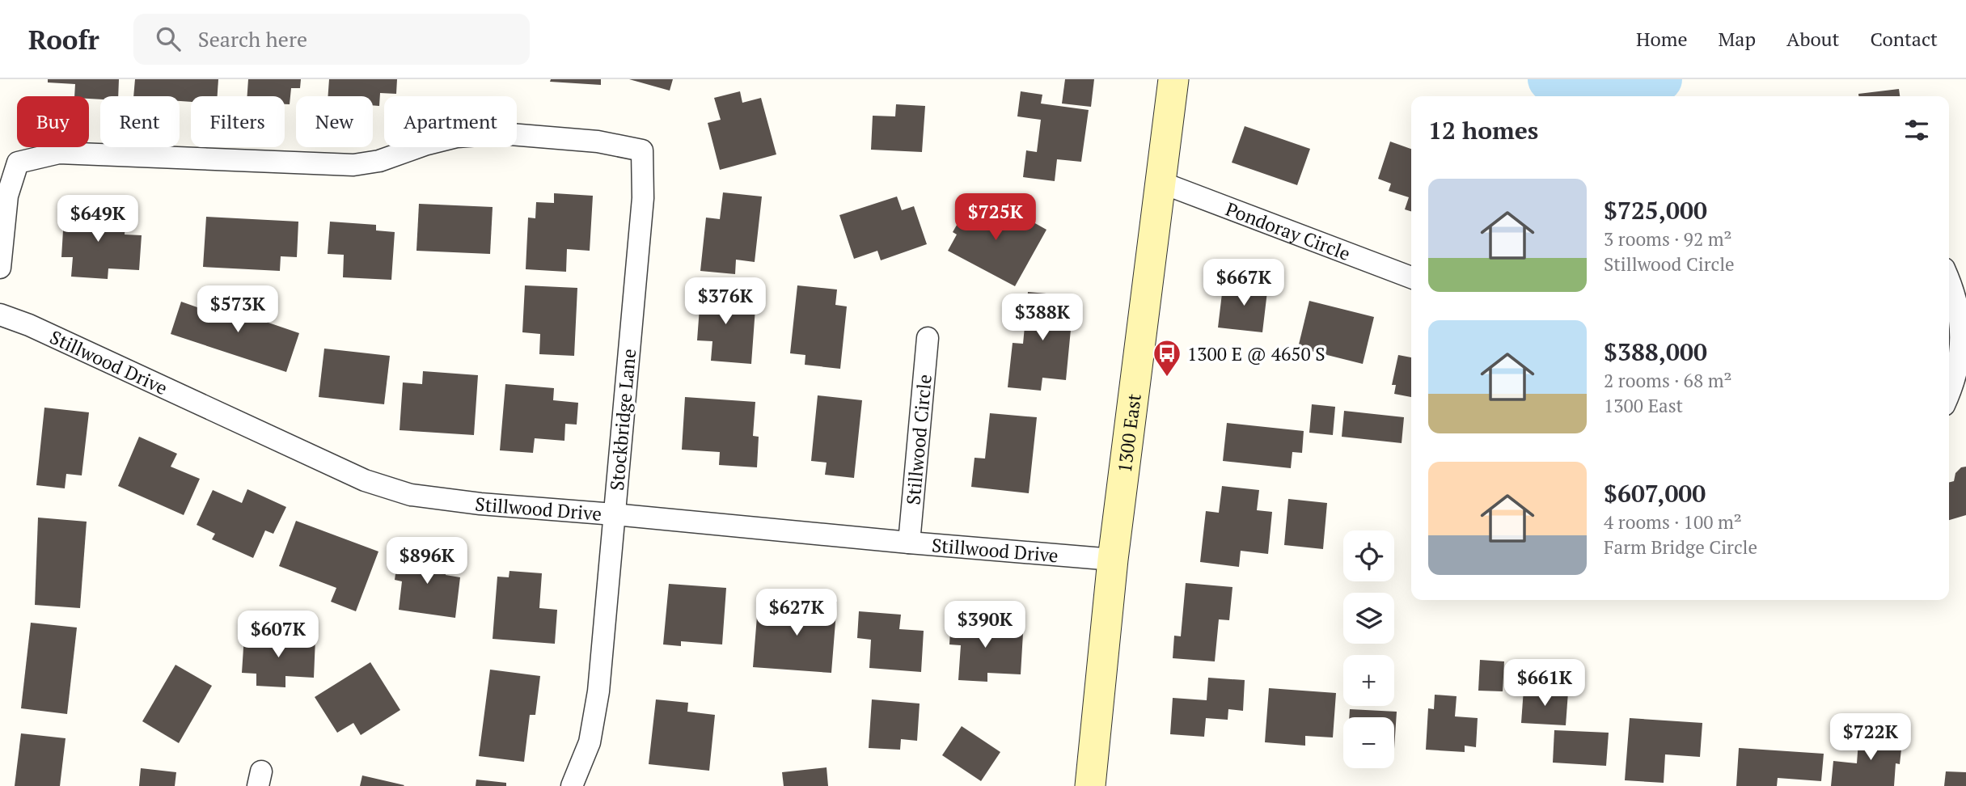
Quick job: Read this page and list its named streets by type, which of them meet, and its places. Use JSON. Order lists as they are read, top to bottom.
{
  "streets": {
    "main road": ["1300 East"],
    "street": [
      "Pondoray Circle",
      "Stillwood Drive",
      "Stockbridge Lane",
      "Stillwood Circle"
    ]
  },
  "crossings": [
    ["Pondoray Circle", "1300 East"],
    ["Stillwood Drive", "Stockbridge Lane"],
    ["Stillwood Drive", "1300 East"],
    ["Stillwood Drive", "Stillwood Circle"]
  ],
  "places": {
    "bus stop": ["1300 E @ 4650 S"]
  },
  "page": {
    "header": "Roofr",
    "search": "Search here",
    "nav": [
      "Home",
      "Map",
      "About",
      "Contact"
    ],
    "chip": [
      "Buy",
      "Rent",
      "Filters",
      "New",
      "Apartment"
    ],
    "heading": "12 homes",
    "list": [
      {
        "name": "$725,000",
        "note": "3 rooms · 92 m² · Stillwood Circle"
      },
      {
        "name": "$388,000",
        "note": "2 rooms · 68 m² · 1300 East"
      },
      {
        "name": "$607,000",
        "note": "4 rooms · 100 m² · Farm Bridge Circle"
      }
    ],
    "price": [
      "$725K",
      "$649K",
      "$667K",
      "$376K",
      "$573K",
      "$388K",
      "$896K",
      "$627K",
      "$390K",
      "$607K",
      "$661K",
      "$722K"
    ],
    "map_buttons": ["+", "−"]
  }
}
